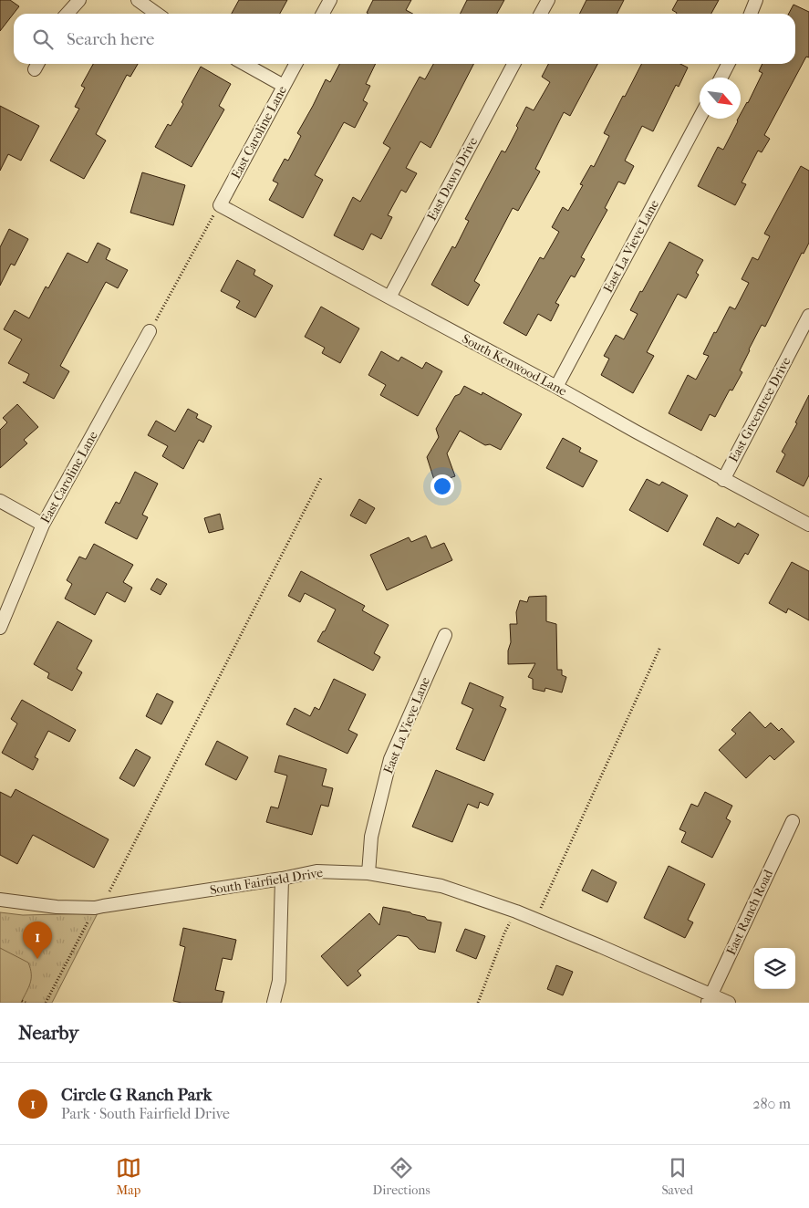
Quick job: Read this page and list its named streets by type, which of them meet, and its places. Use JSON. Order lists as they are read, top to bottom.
{
  "streets": {
    "street": [
      "East Caroline Lane",
      "East Dawn Drive",
      "East La Vieve Lane",
      "South Kenwood Lane",
      "East Greentree Drive",
      "South Fairfield Drive",
      "East Ranch Road"
    ]
  },
  "crossings": [
    ["East Caroline Lane", "South Kenwood Lane"],
    ["East Dawn Drive", "South Kenwood Lane"],
    ["East La Vieve Lane", "South Kenwood Lane"],
    ["East La Vieve Lane", "South Fairfield Drive"],
    ["South Kenwood Lane", "East Greentree Drive"],
    ["South Fairfield Drive", "East Ranch Road"]
  ],
  "north": "bottom right",
  "page": {
    "search": "Search here",
    "pins": "1",
    "heading": "Nearby",
    "list": [
      {
        "mark": "1",
        "name": "Circle G Ranch Park",
        "note": "Park · South Fairfield Drive",
        "value": "280 m"
      }
    ],
    "nav": ["Map", "Directions", "Saved"]
  }
}
